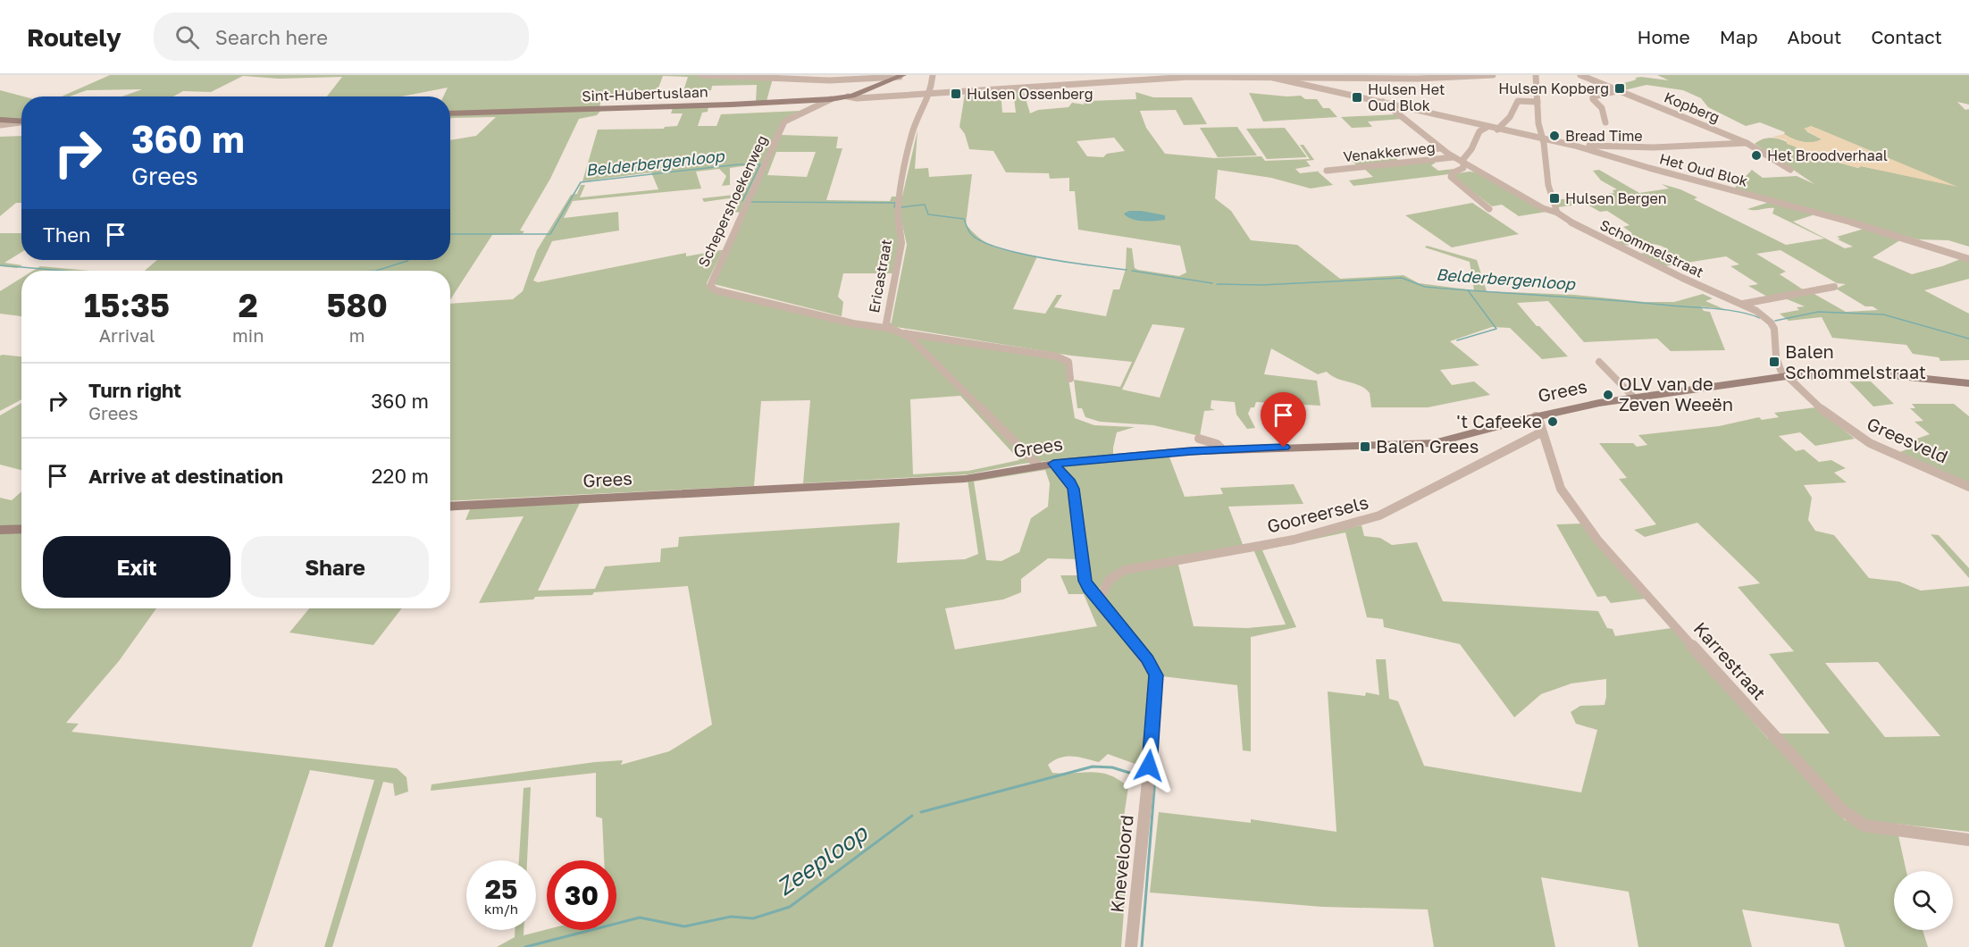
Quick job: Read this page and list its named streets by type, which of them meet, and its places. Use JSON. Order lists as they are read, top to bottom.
{
  "streets": {
    "street": [
      "Sint-Hubertuslaan",
      "Kopberg",
      "Venakkerweg",
      "Het Oud Blok",
      "Schepershoekenweg",
      "Schommelstraat",
      "Ericastraat",
      "Grees",
      "Greesveld",
      "Gooreersels",
      "Karrestraat",
      "Kneveloord"
    ]
  },
  "crossings": [
    ["Sint-Hubertuslaan", "Schepershoekenweg"],
    ["Venakkerweg", "Schommelstraat"],
    ["Het Oud Blok", "Schommelstraat"],
    ["Schepershoekenweg", "Ericastraat"],
    ["Schommelstraat", "Grees"],
    ["Schommelstraat", "Greesveld"],
    ["Ericastraat", "Grees"],
    ["Grees", "Greesveld"],
    ["Grees", "Karrestraat"],
    ["Grees", "Kneveloord"],
    ["Gooreersels", "Karrestraat"],
    ["Gooreersels", "Kneveloord"]
  ],
  "water": ["Belderbergenloop", "Zeeploop"],
  "places": {
    "transit": [
      "Hulsen Kopberg",
      "Hulsen Ossenberg",
      "Hulsen Het Oud Blok",
      "Hulsen Bergen",
      "Balen Schommelstraat",
      "Balen Grees"
    ],
    "other": [
      "Bread Time",
      "Het Broodverhaal",
      "OLV van de Zeven Weeën",
      "'t Cafeeke"
    ]
  },
  "page": {
    "header": "Routely",
    "search": "Search here",
    "nav": [
      "Home",
      "Map",
      "About",
      "Contact"
    ],
    "turn": ["360 m", "Grees"],
    "then": "Then",
    "eta": [
      "15:35",
      "Arrival",
      "2",
      "min",
      "580",
      "m"
    ],
    "list": [
      {
        "name": "Turn right",
        "note": "Grees",
        "value": "360 m"
      },
      {
        "name": "Arrive at destination",
        "value": "220 m"
      }
    ],
    "buttons": ["Exit", "Share"],
    "speed": "25 km/h",
    "limit": "30"
  }
}
